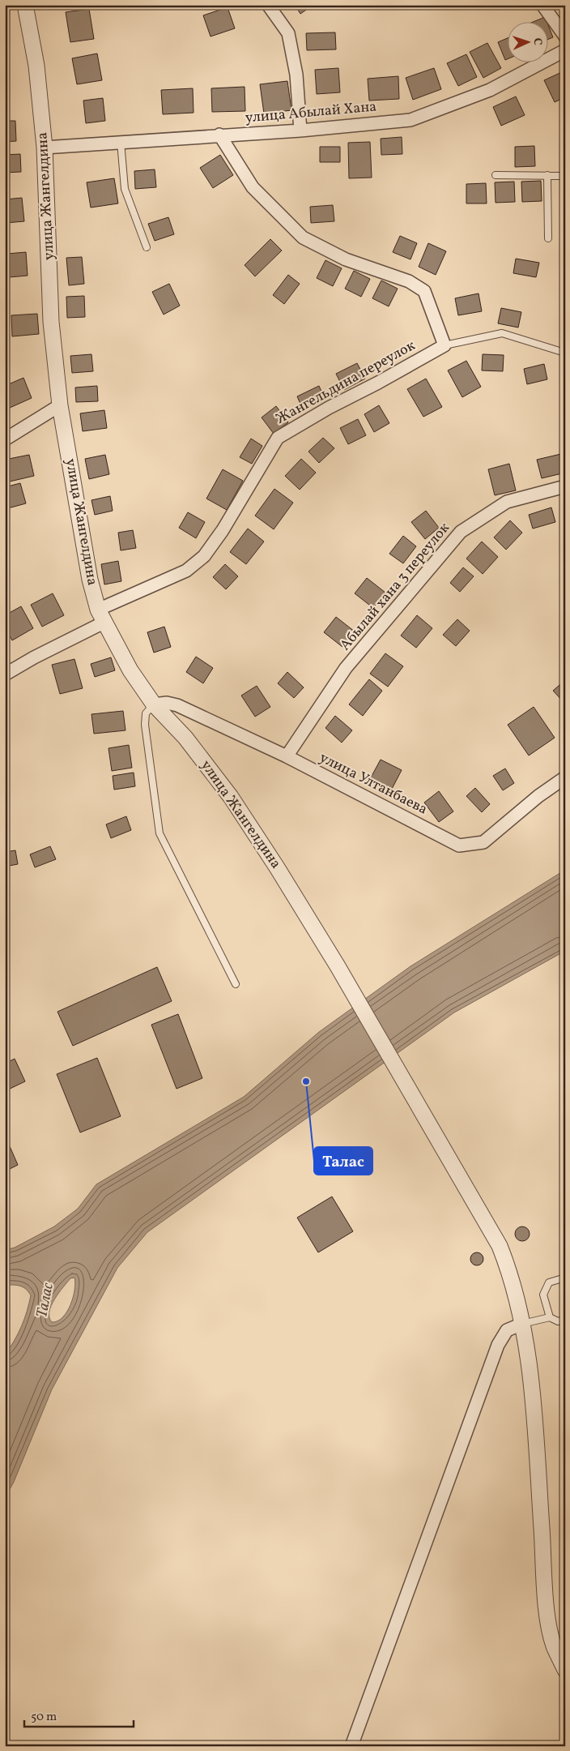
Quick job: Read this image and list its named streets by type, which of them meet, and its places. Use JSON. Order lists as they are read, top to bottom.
{
  "streets": {
    "street": [
      "улица Абылай Хана",
      "улица Жангелдина",
      "Жангельдина переулок",
      "Абылай хана 3 переулок",
      "улица Ултанбаева"
    ]
  },
  "crossings": [
    ["улица Абылай Хана", "улица Жангелдина"],
    ["улица Жангелдина", "Жангельдина переулок"],
    ["улица Жангелдина", "улица Ултанбаева"],
    ["Абылай хана 3 переулок", "улица Ултанбаева"]
  ],
  "water": ["Талас"],
  "places": ["Талас"],
  "scale_bar": "50 m",
  "north": "right"
}
